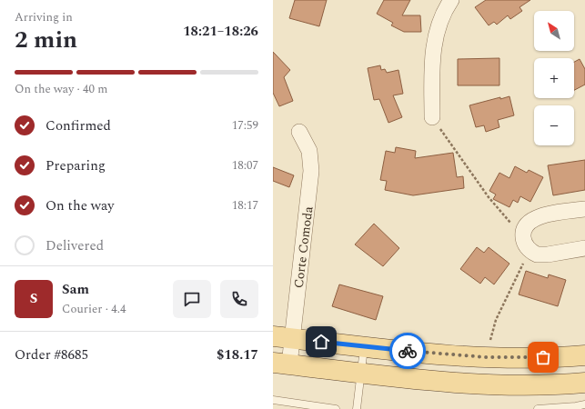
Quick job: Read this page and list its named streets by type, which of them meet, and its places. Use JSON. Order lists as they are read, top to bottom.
{
  "streets": {
    "street": ["Corte Comoda"]
  },
  "north": "top left",
  "page": {
    "heading": ["2 min", "Arriving in", "18:21–18:26"],
    "panel": [
      "Sam",
      "Courier · 4.4",
      "Order #8685",
      "$18.17"
    ],
    "map_buttons": ["+", "−"],
    "bar": "On the way · 40 m",
    "list": [
      ["Confirmed", "17:59"],
      ["Preparing", "18:07"],
      ["On the way", "18:17"],
      "Delivered"
    ],
    "round": "S"
  }
}
